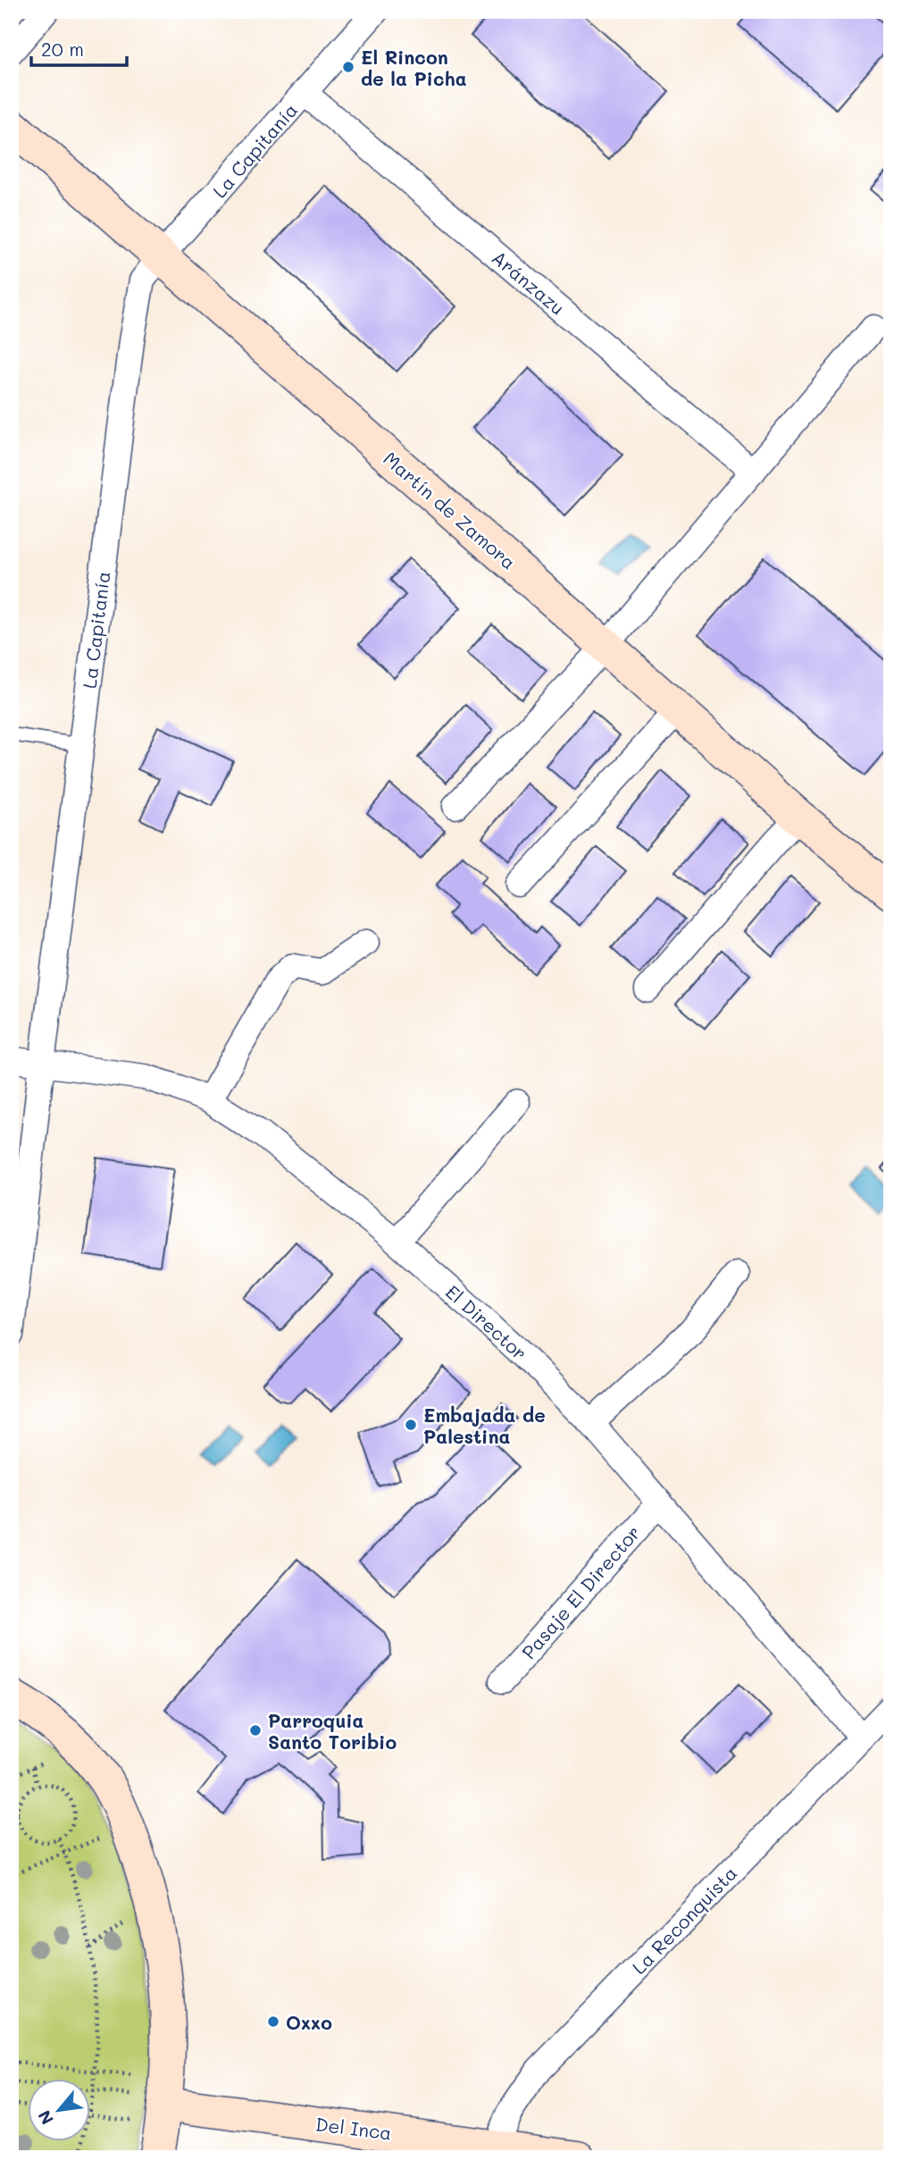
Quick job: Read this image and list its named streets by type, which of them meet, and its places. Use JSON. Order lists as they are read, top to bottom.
{
  "streets": {
    "street": [
      "La Capitanía",
      "Aránzazu",
      "Martín de Zamora",
      "El Director",
      "Pasaje El Director",
      "La Reconquista",
      "Del Inca"
    ]
  },
  "crossings": [
    ["La Capitanía", "Aránzazu"],
    ["La Capitanía", "Martín de Zamora"],
    ["La Capitanía", "El Director"],
    ["El Director", "Pasaje El Director"],
    ["El Director", "La Reconquista"],
    ["La Reconquista", "Del Inca"]
  ],
  "places": [
    "El Rincon de la Picha",
    "Embajada de Palestina",
    "Parroquia Santo Toribio",
    "Oxxo"
  ],
  "scale_bar": "20 m",
  "north": "bottom left"
}
